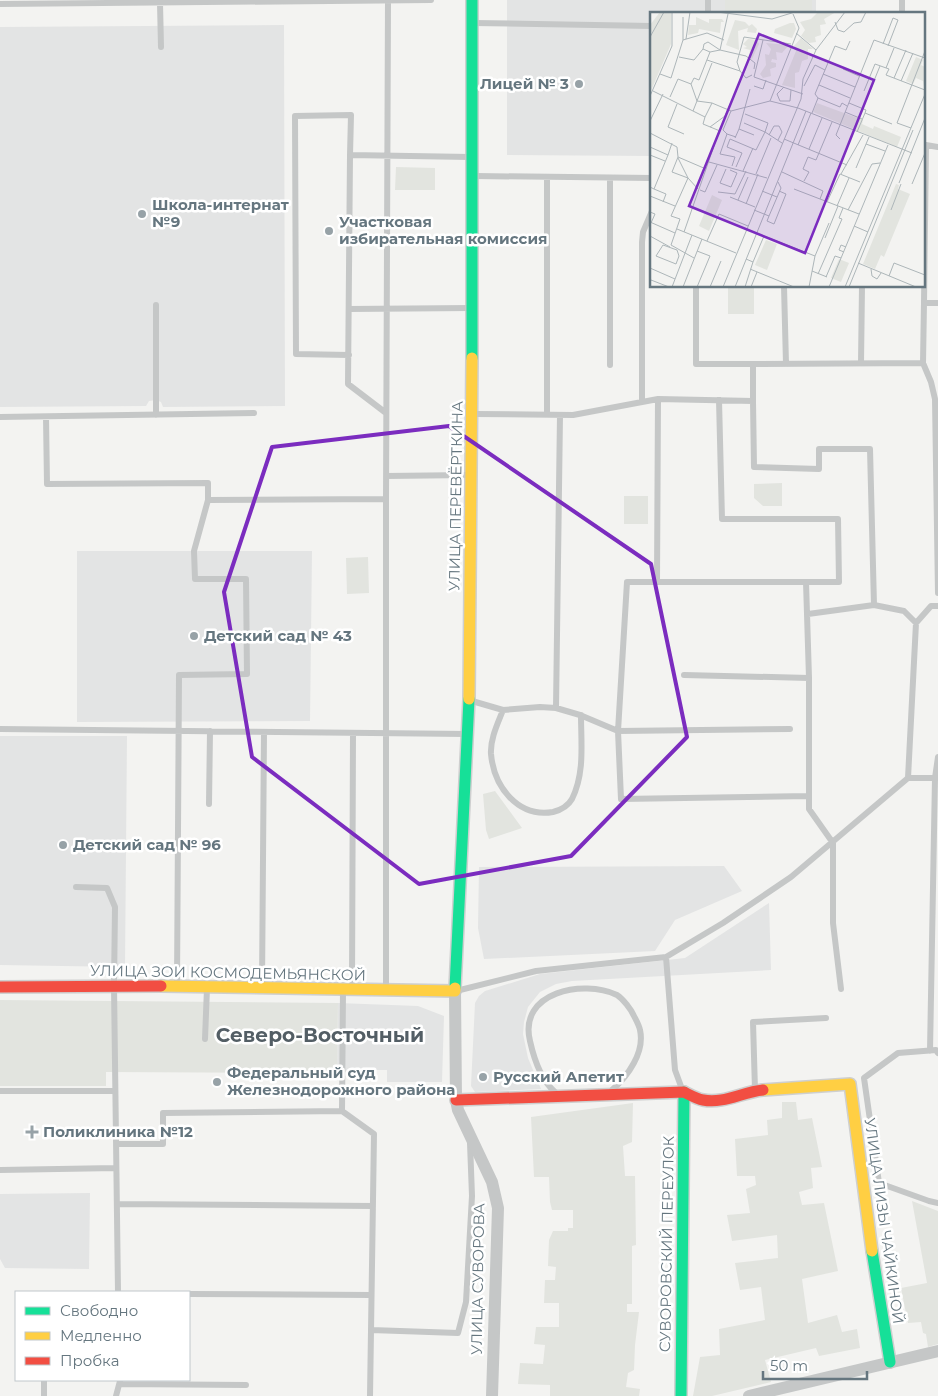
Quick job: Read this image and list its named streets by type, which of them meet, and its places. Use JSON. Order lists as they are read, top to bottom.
{
  "streets": {
    "street": [
      "УЛИЦА ПЕРЕВЁРТКИНА",
      "УЛИЦА ЗОИ КОСМОДЕМЬЯНСКОЙ",
      "УЛИЦА ЛИЗЫ ЧАЙКИНОЙ",
      "СУВОРОВСКИЙ ПЕРЕУЛОК",
      "УЛИЦА СУВОРОВА"
    ]
  },
  "crossings": [
    ["УЛИЦА ПЕРЕВЁРТКИНА", "УЛИЦА ЗОИ КОСМОДЕМЬЯНСКОЙ"],
    ["УЛИЦА ПЕРЕВЁРТКИНА", "УЛИЦА СУВОРОВА"],
    ["УЛИЦА ЗОИ КОСМОДЕМЬЯНСКОЙ", "УЛИЦА СУВОРОВА"]
  ],
  "districts": ["Северо-Восточный"],
  "places": {
    "other": [
      "Лицей № 3",
      "Школа-интернат №9",
      "Участковая избирательная комиссия",
      "Детский сад № 43",
      "Детский сад № 96",
      "Русский Апетит",
      "Федеральный суд Железнодорожного района"
    ],
    "health": ["Поликлиника №12"]
  },
  "legend": ["Свободно", "Медленно", "Пробка"],
  "scale_bar": "50 m"
}
